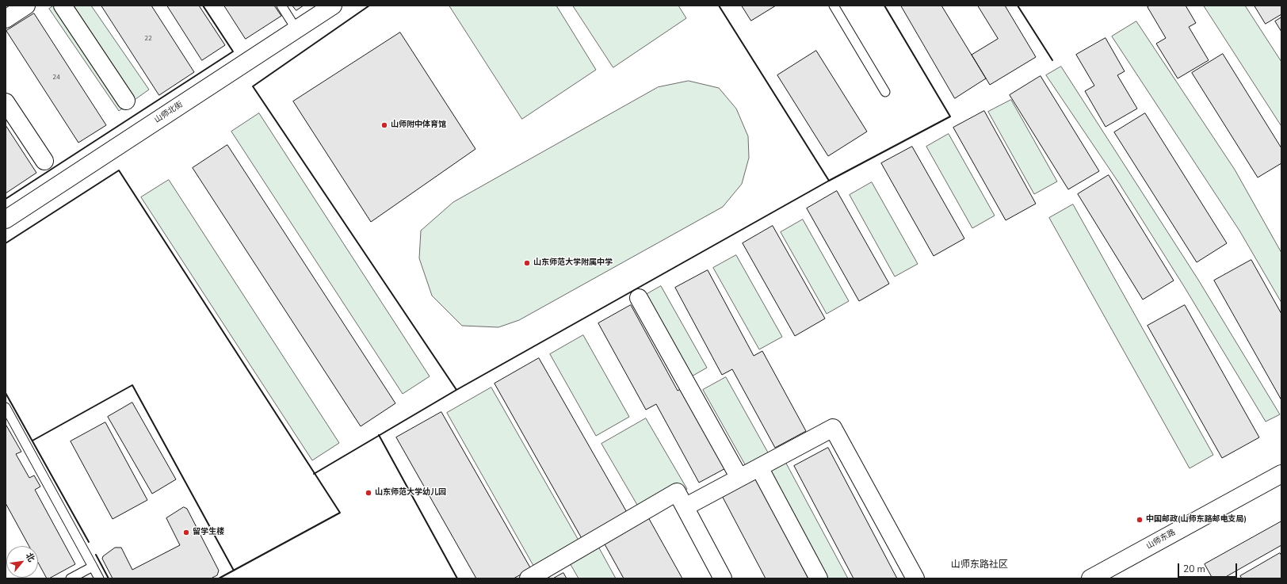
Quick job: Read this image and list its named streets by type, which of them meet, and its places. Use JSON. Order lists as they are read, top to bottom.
{
  "streets": {
    "street": ["山师北街", "山师东路"]
  },
  "districts": ["山师东路社区"],
  "places": [
    "山师附中体育馆",
    "山东师范大学附属中学",
    "山东师范大学幼儿园",
    "中国邮政(山师东路邮电支局)",
    "留学生楼"
  ],
  "house_numbers": ["22", "24"],
  "scale_bar": "20 m",
  "north": "top right"
}
